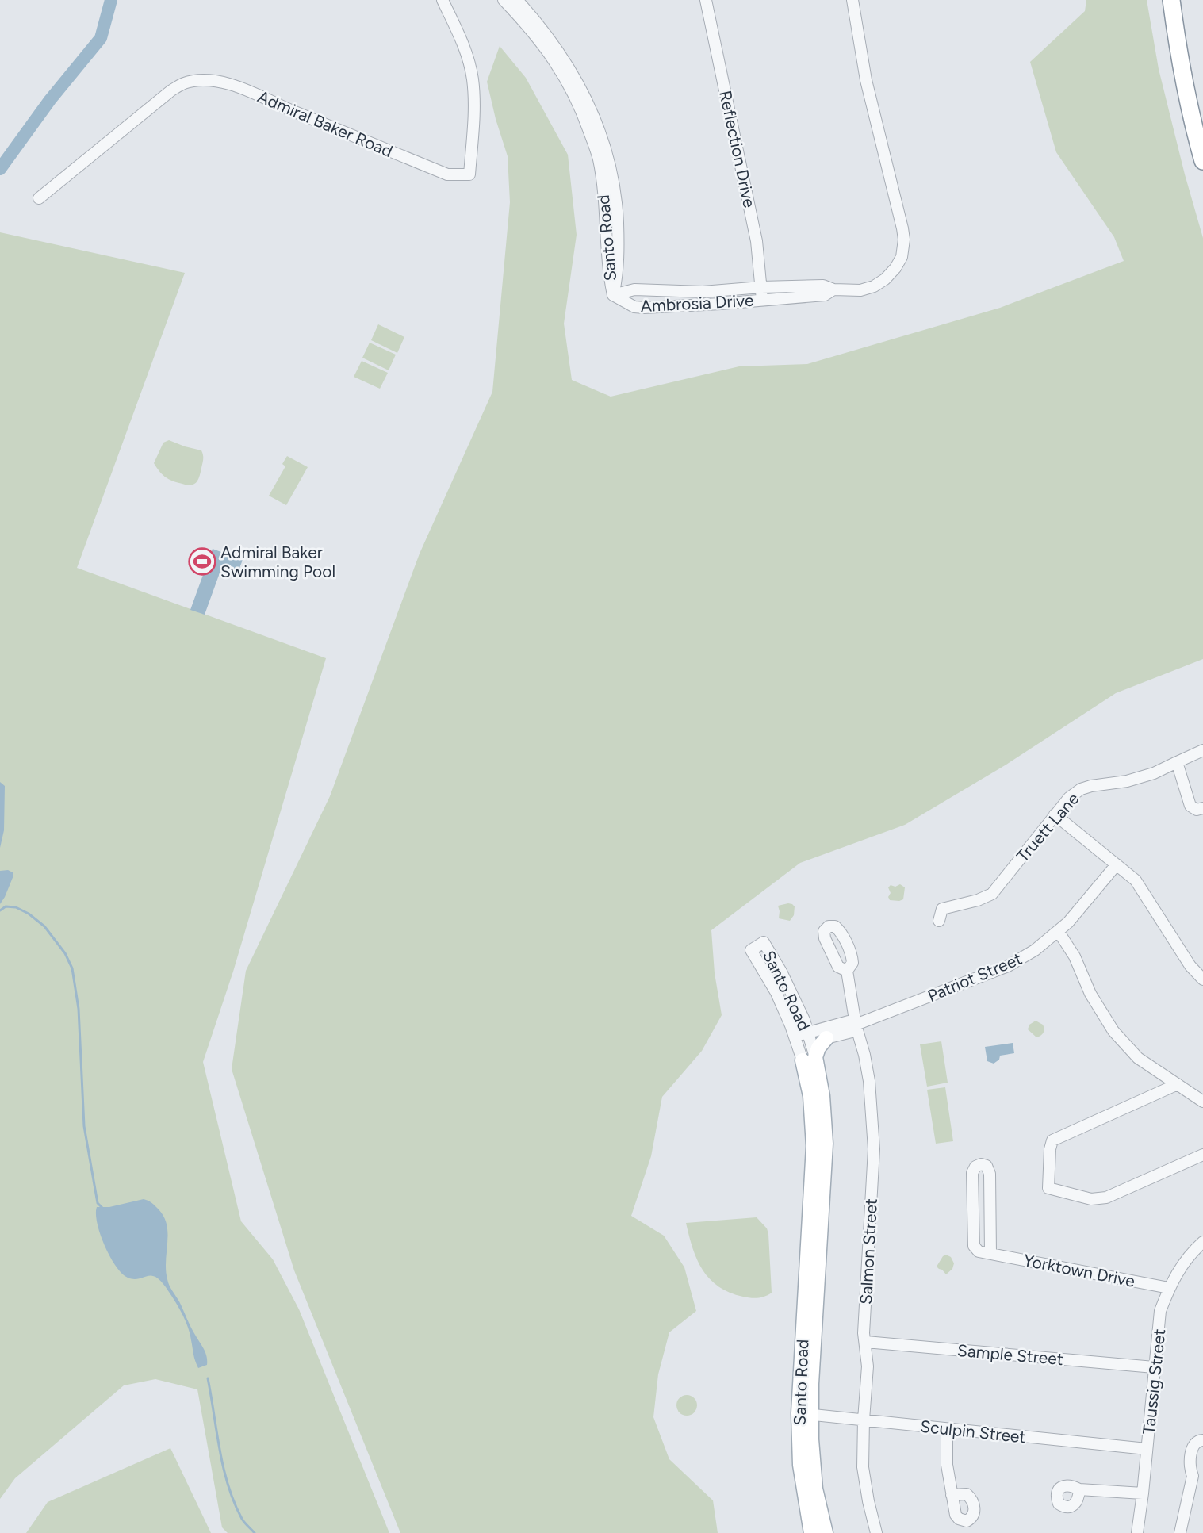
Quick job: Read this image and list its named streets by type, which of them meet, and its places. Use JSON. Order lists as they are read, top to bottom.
{
  "streets": {
    "main road": ["Santo Road"],
    "street": [
      "Admiral Baker Road",
      "Reflection Drive",
      "Ambrosia Drive",
      "Truett Lane",
      "Patriot Street",
      "Salmon Street",
      "Yorktown Drive",
      "Sample Street",
      "Taussig Street",
      "Sculpin Street"
    ]
  },
  "crossings": [
    ["Reflection Drive", "Ambrosia Drive"],
    ["Santo Road", "Ambrosia Drive"],
    ["Santo Road", "Patriot Street"],
    ["Santo Road", "Sculpin Street"],
    ["Patriot Street", "Salmon Street"],
    ["Salmon Street", "Sample Street"],
    ["Salmon Street", "Sculpin Street"],
    ["Yorktown Drive", "Taussig Street"],
    ["Sample Street", "Taussig Street"],
    ["Taussig Street", "Sculpin Street"]
  ],
  "places": {
    "sports": ["Admiral Baker Swimming Pool"]
  }
}
